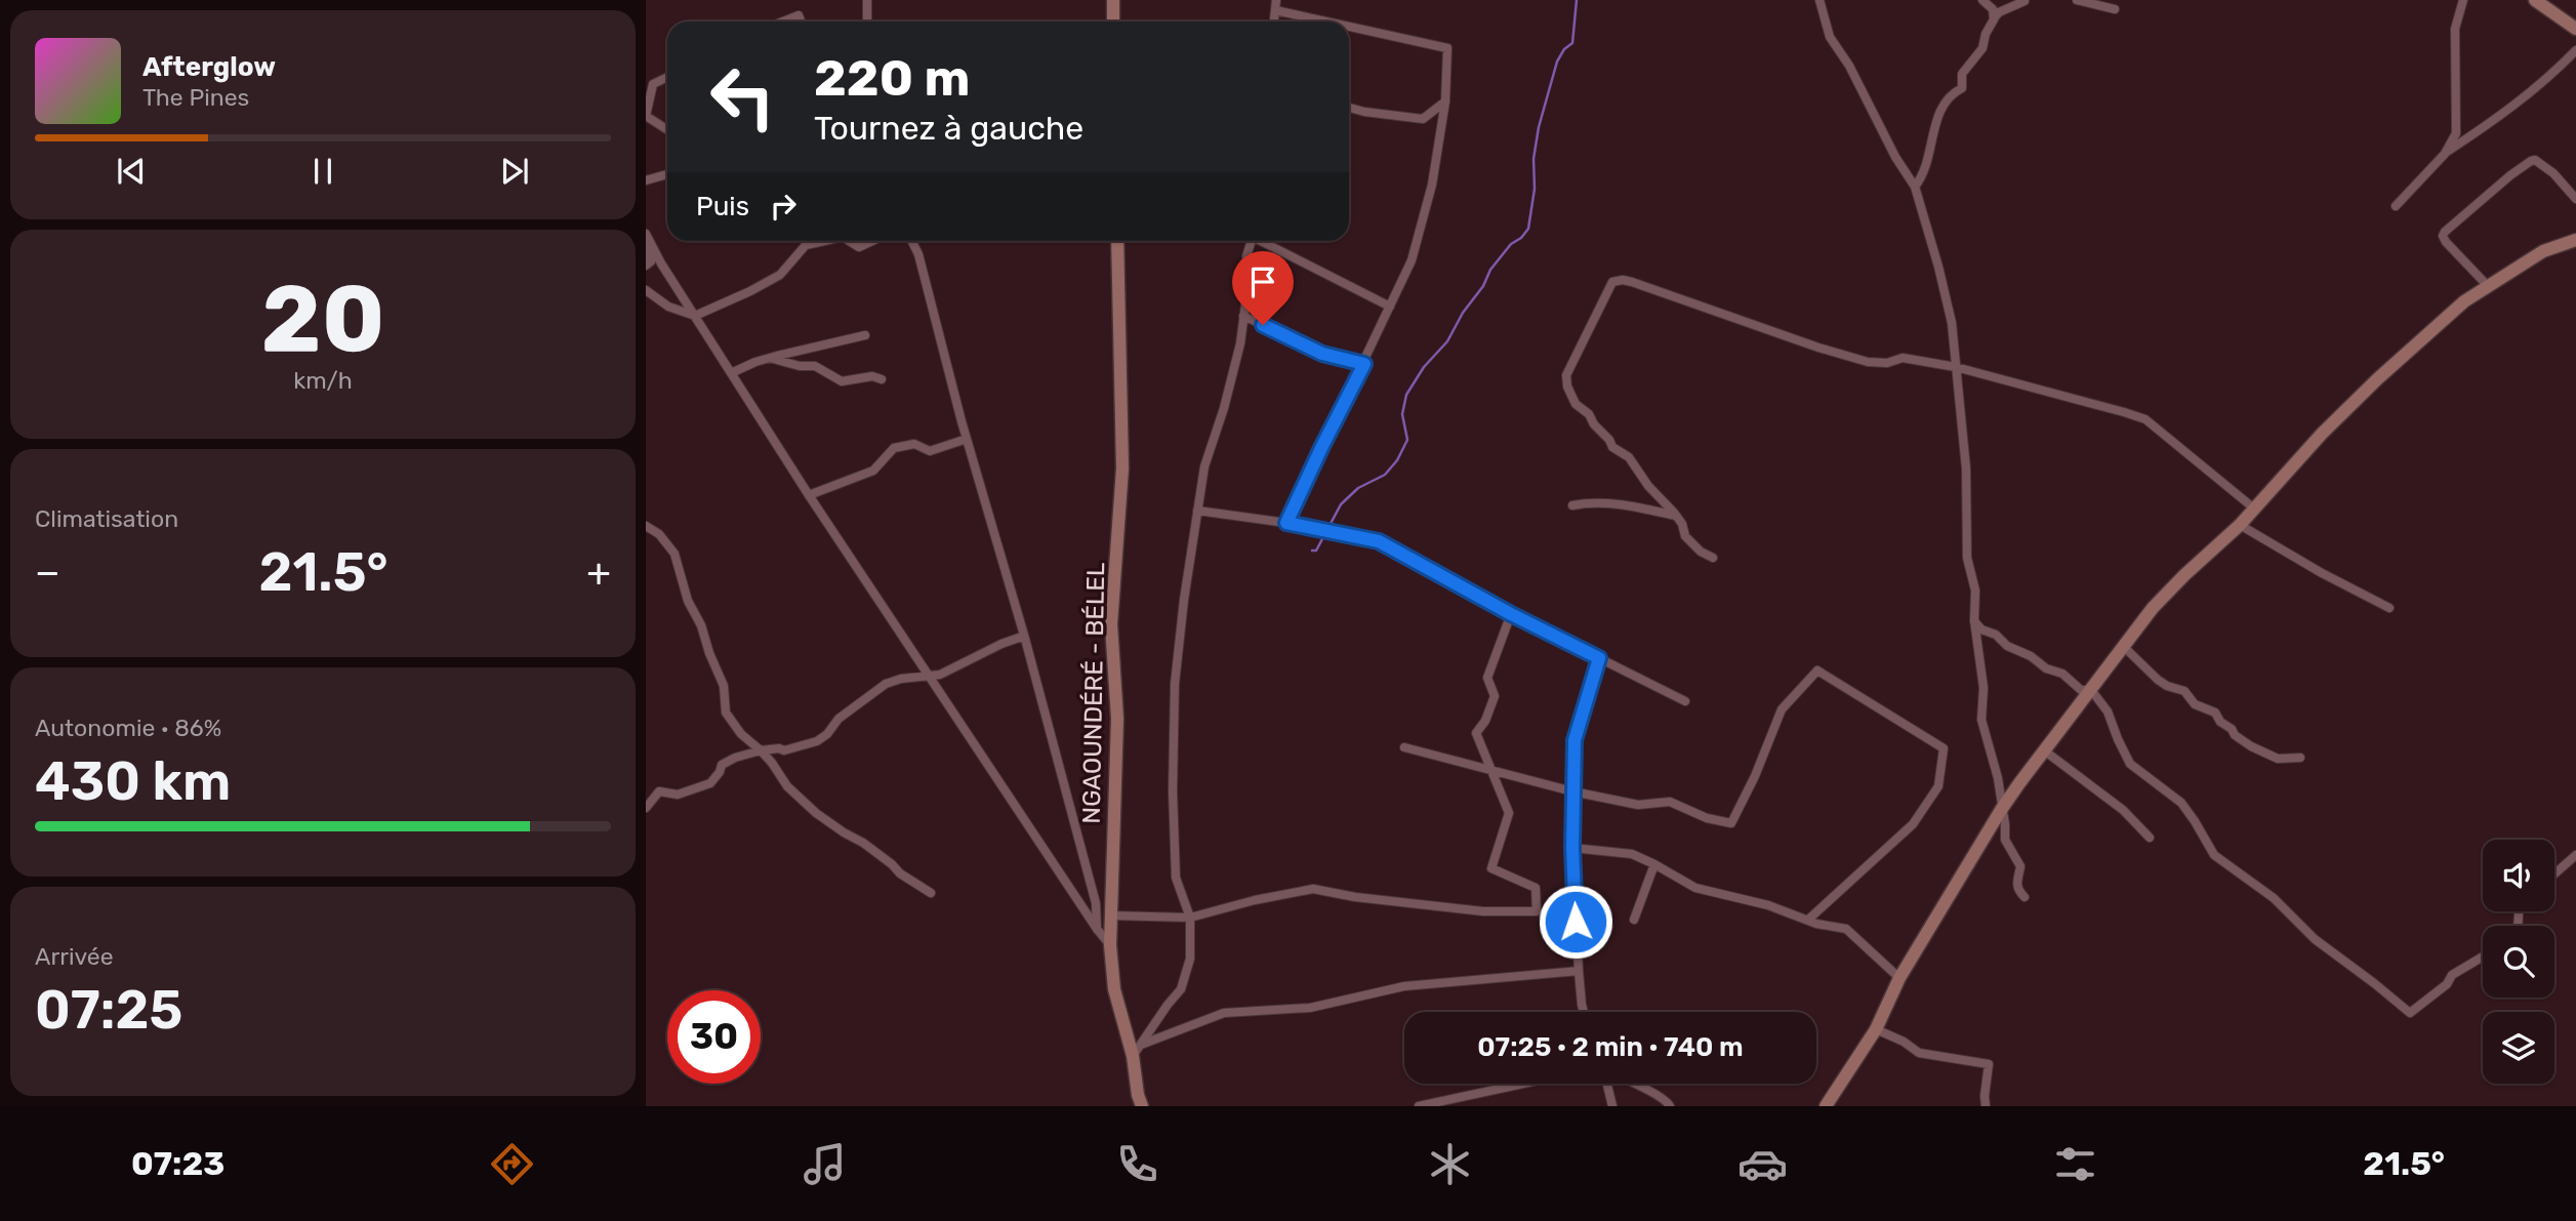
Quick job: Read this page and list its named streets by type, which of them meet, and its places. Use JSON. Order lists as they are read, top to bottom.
{
  "streets": {
    "street": ["NGAOUNDÉRÉ - BÉLEL"]
  },
  "page": {
    "turn": ["220 m", "Tournez à gauche"],
    "song": ["Afterglow", "The Pines"],
    "then": "Puis",
    "tile": [
      ["20", "km/h"],
      "Climatisation",
      ["Autonomie · 86%", "430 km"],
      ["Arrivée", "07:25"]
    ],
    "heat": ["−", "21.5°", "+"],
    "limit": "30",
    "trip": "07:25 · 2 min · 740 m",
    "tabs": ["07:23", "21.5°"]
  }
}
